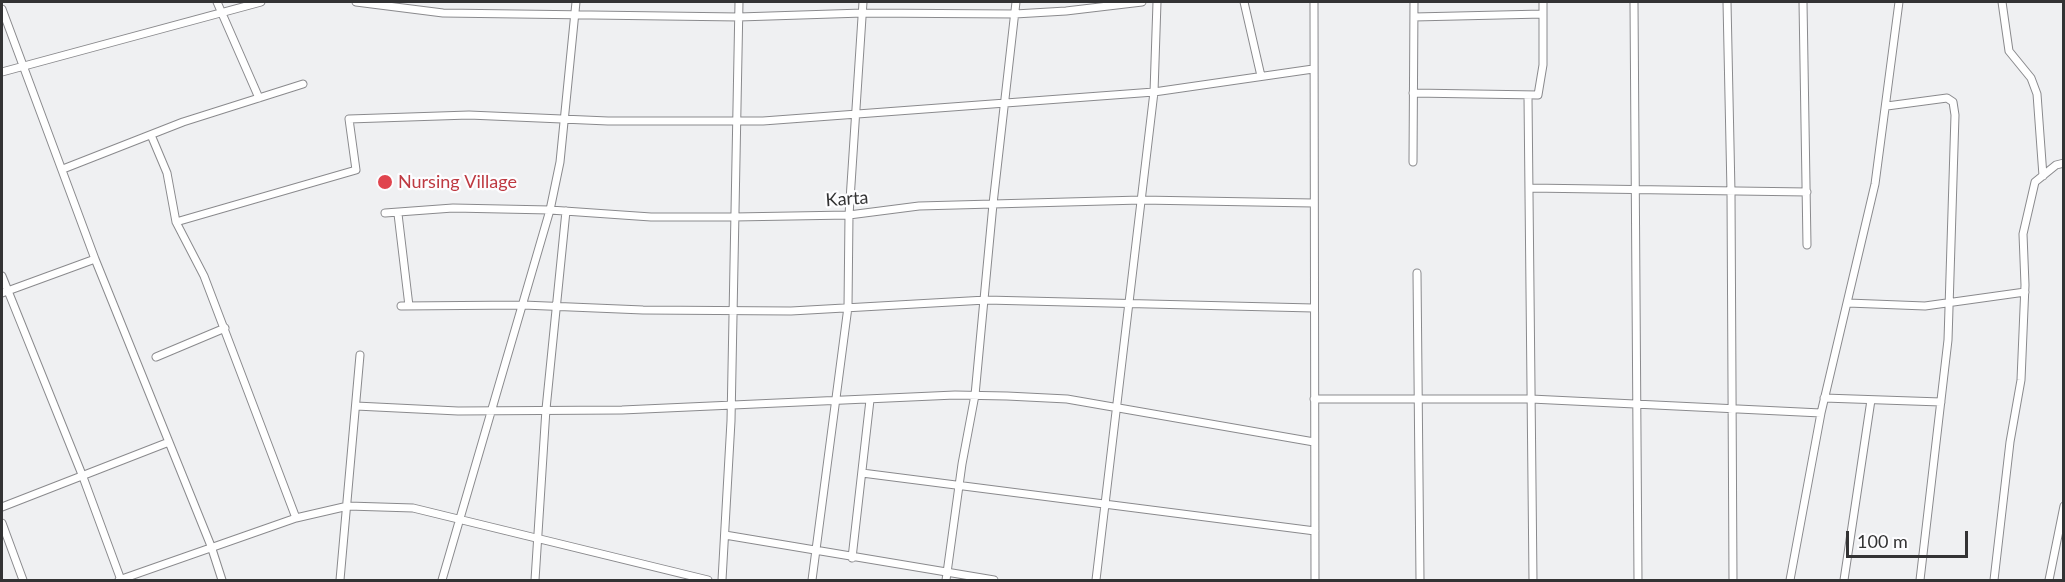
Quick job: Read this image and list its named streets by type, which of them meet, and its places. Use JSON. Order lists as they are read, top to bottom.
{
  "streets": {
    "street": ["Karta"]
  },
  "places": ["Nursing Village"],
  "scale_bar": "100 m"
}
